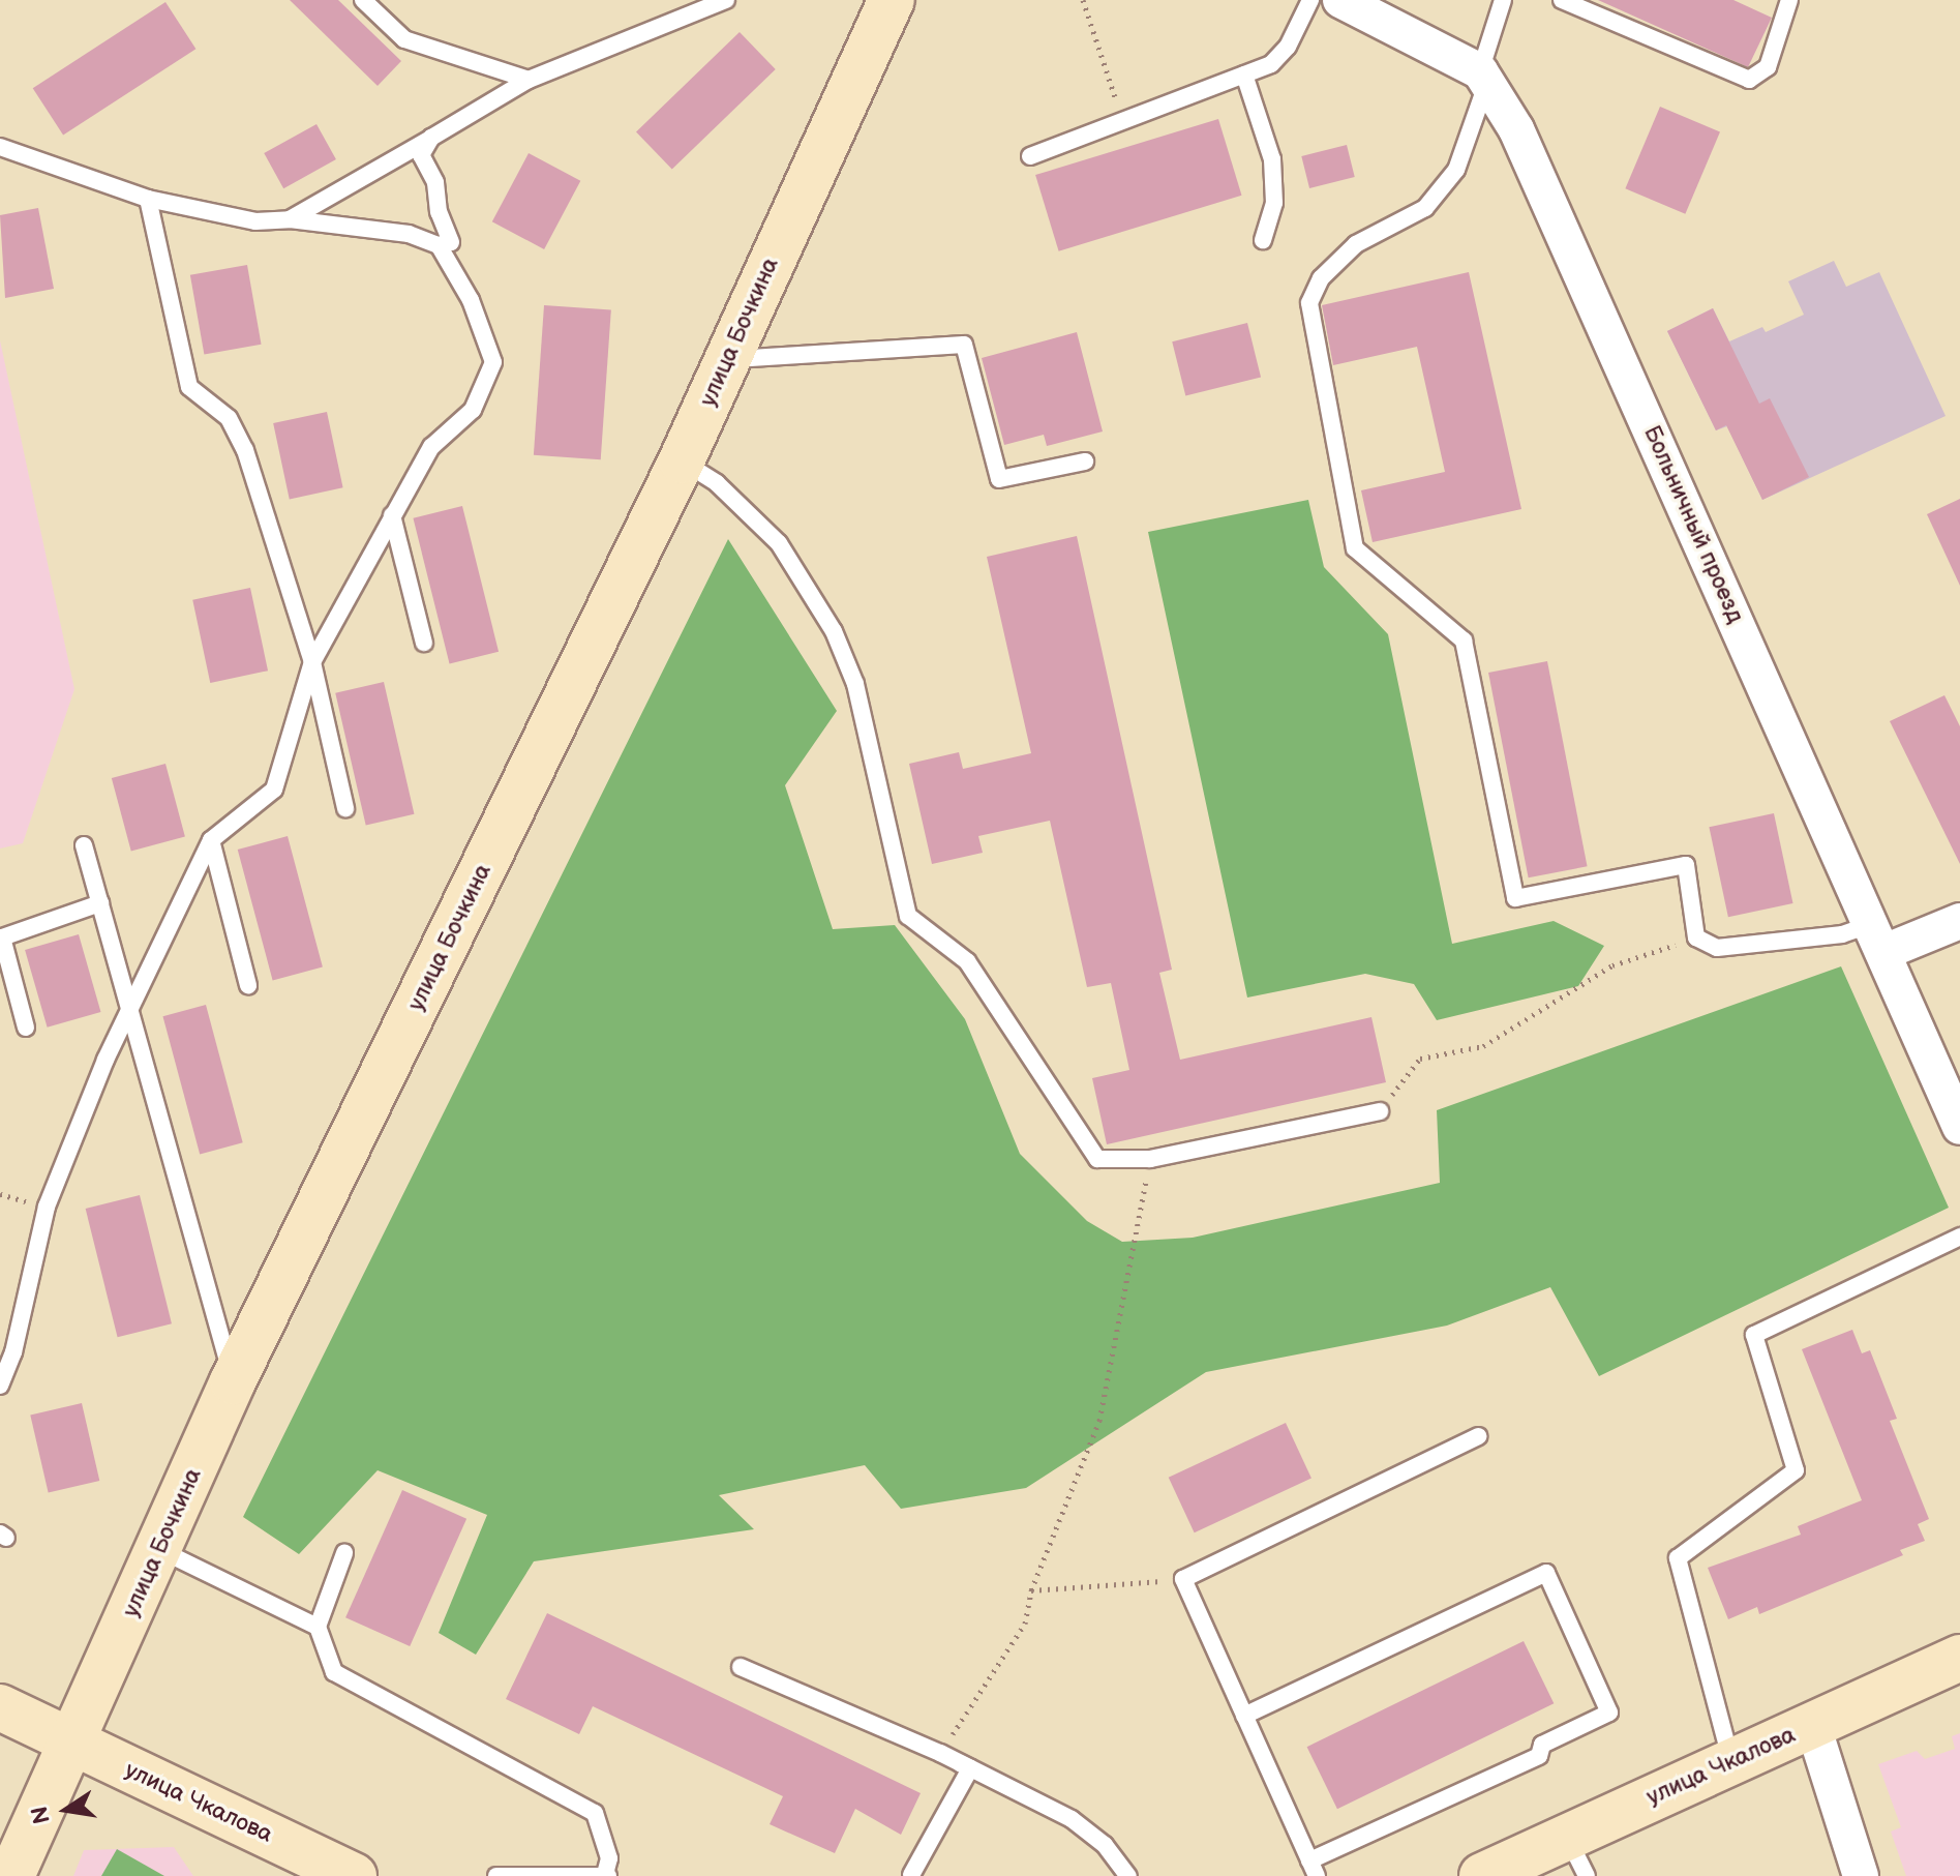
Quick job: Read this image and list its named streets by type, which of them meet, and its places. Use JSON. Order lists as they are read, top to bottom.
{
  "streets": {
    "main road": ["улица Бочкина", "улица Чкалова"],
    "street": ["Больничный проезд"]
  },
  "crossings": [
    ["улица Бочкина", "улица Чкалова"]
  ],
  "north": "left"
}
